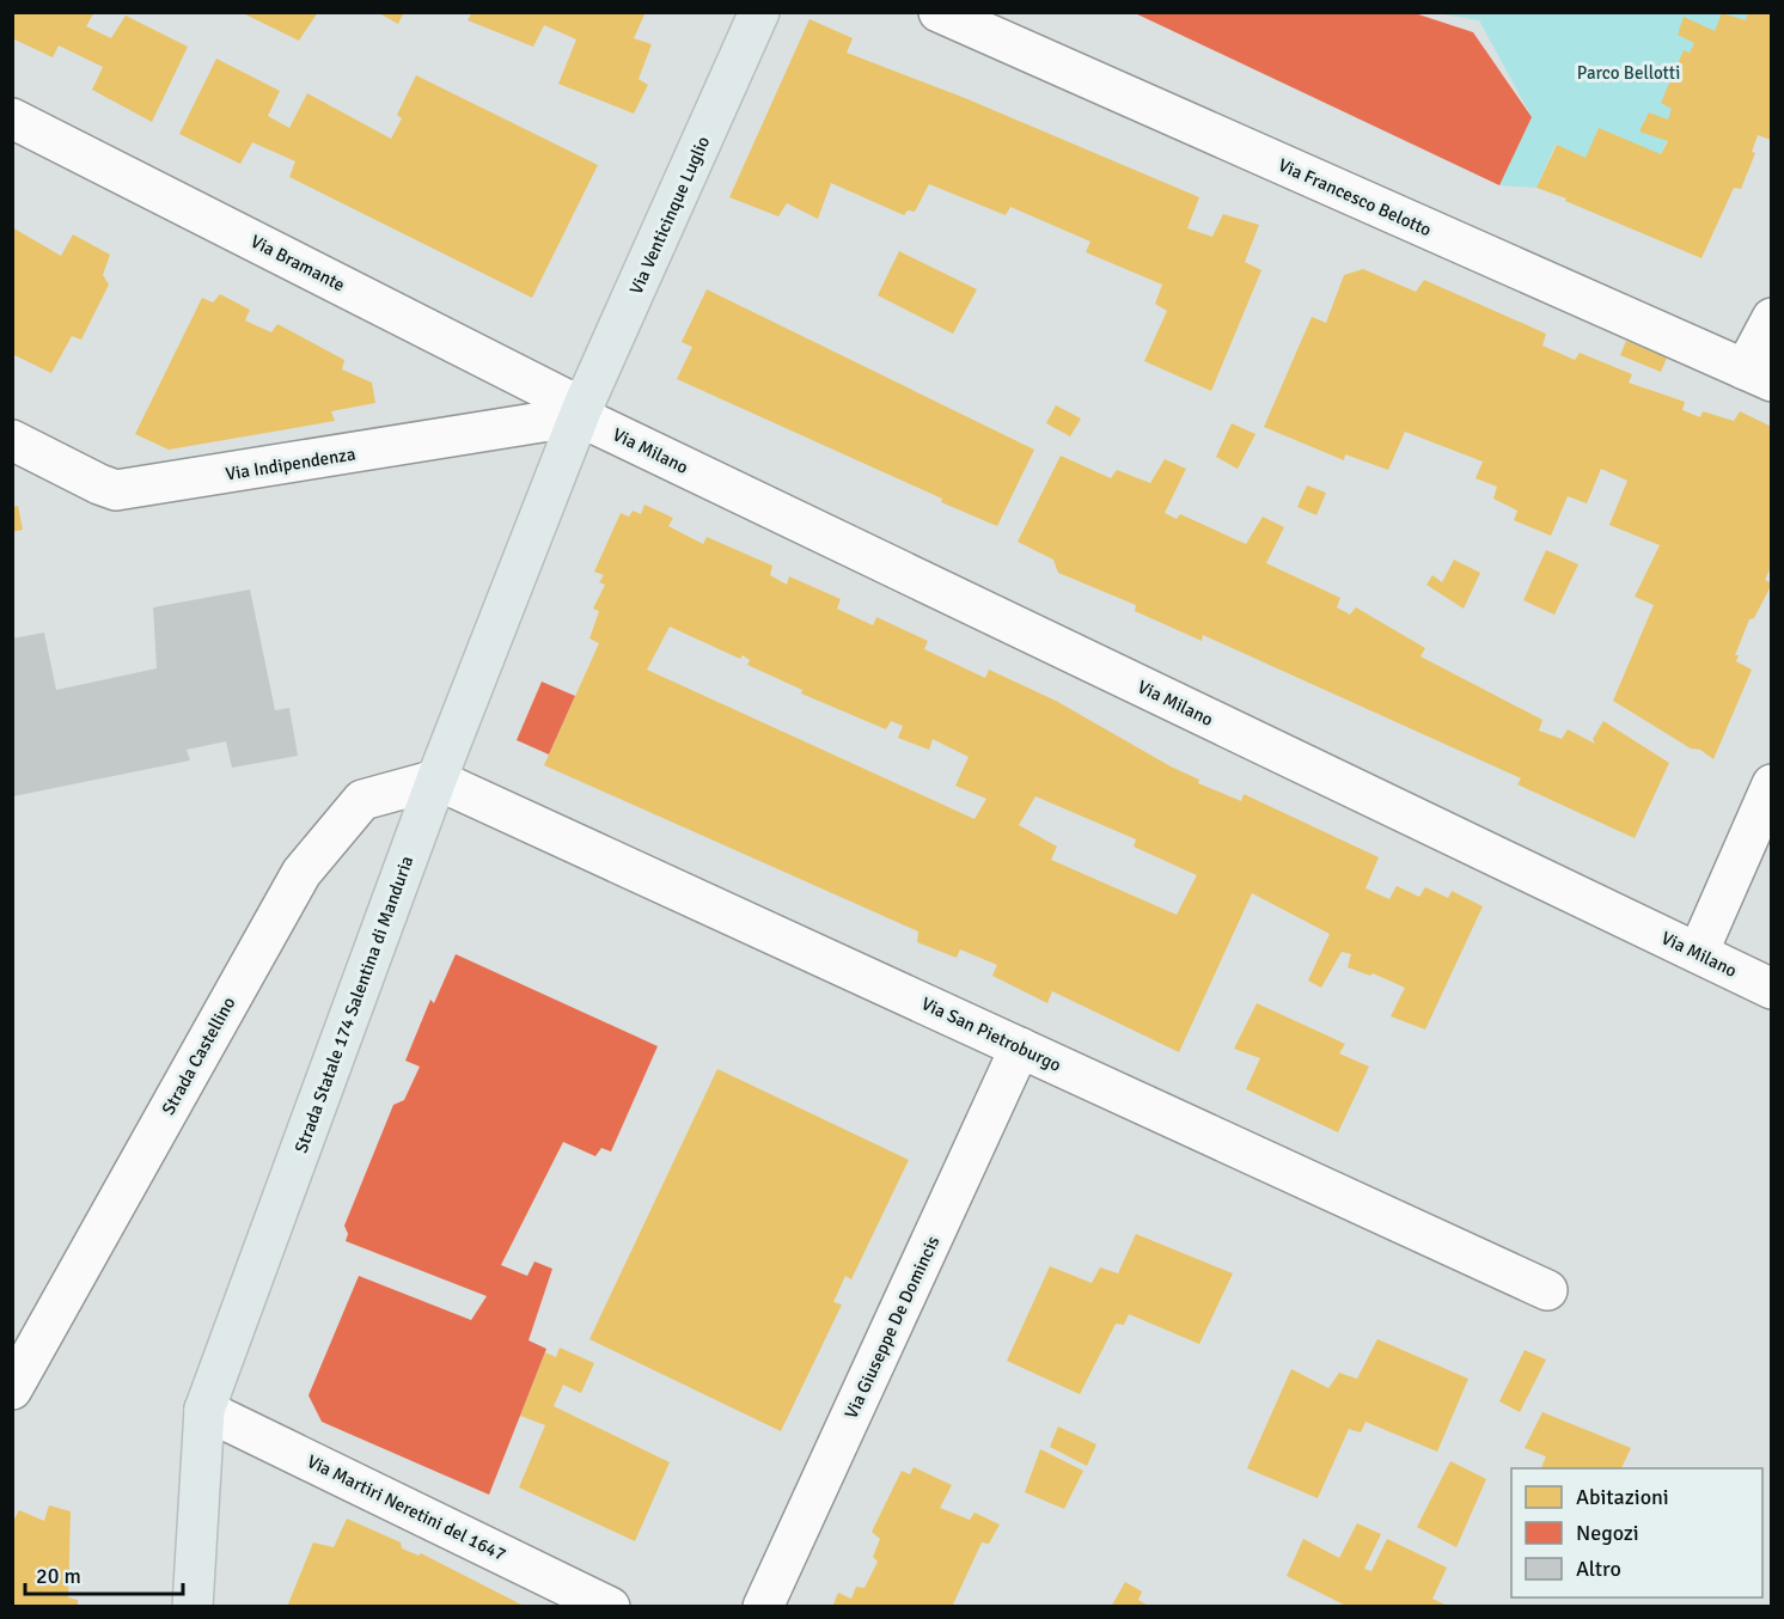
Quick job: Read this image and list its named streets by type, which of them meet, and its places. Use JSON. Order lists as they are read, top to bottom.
{
  "streets": {
    "main road": ["Via Venticinque Luglio", "Strada Statale 174 Salentina di Manduria"],
    "street": [
      "Via Francesco Belotto",
      "Via Bramante",
      "Via Milano",
      "Via Indipendenza",
      "Via San Pietroburgo",
      "Strada Castellino",
      "Via Giuseppe De Domincis",
      "Via Martiri Neretini del 1647"
    ]
  },
  "crossings": [
    ["Via Venticinque Luglio", "Via Bramante"],
    ["Via Venticinque Luglio", "Via Milano"],
    ["Via Venticinque Luglio", "Via Indipendenza"],
    ["Via Venticinque Luglio", "Strada Statale 174 Salentina di Manduria"],
    ["Via Bramante", "Via Milano"],
    ["Via Bramante", "Via Indipendenza"],
    ["Via Bramante", "Strada Statale 174 Salentina di Manduria"],
    ["Via Milano", "Via Indipendenza"],
    ["Via Milano", "Strada Statale 174 Salentina di Manduria"],
    ["Via Indipendenza", "Strada Statale 174 Salentina di Manduria"],
    ["Strada Statale 174 Salentina di Manduria", "Via San Pietroburgo"],
    ["Strada Statale 174 Salentina di Manduria", "Strada Castellino"],
    ["Strada Statale 174 Salentina di Manduria", "Via Martiri Neretini del 1647"],
    ["Via San Pietroburgo", "Strada Castellino"],
    ["Via San Pietroburgo", "Via Giuseppe De Domincis"]
  ],
  "parks": ["Parco Bellotti"],
  "legend": ["Abitazioni", "Negozi", "Altro"],
  "scale_bar": "20 m"
}
